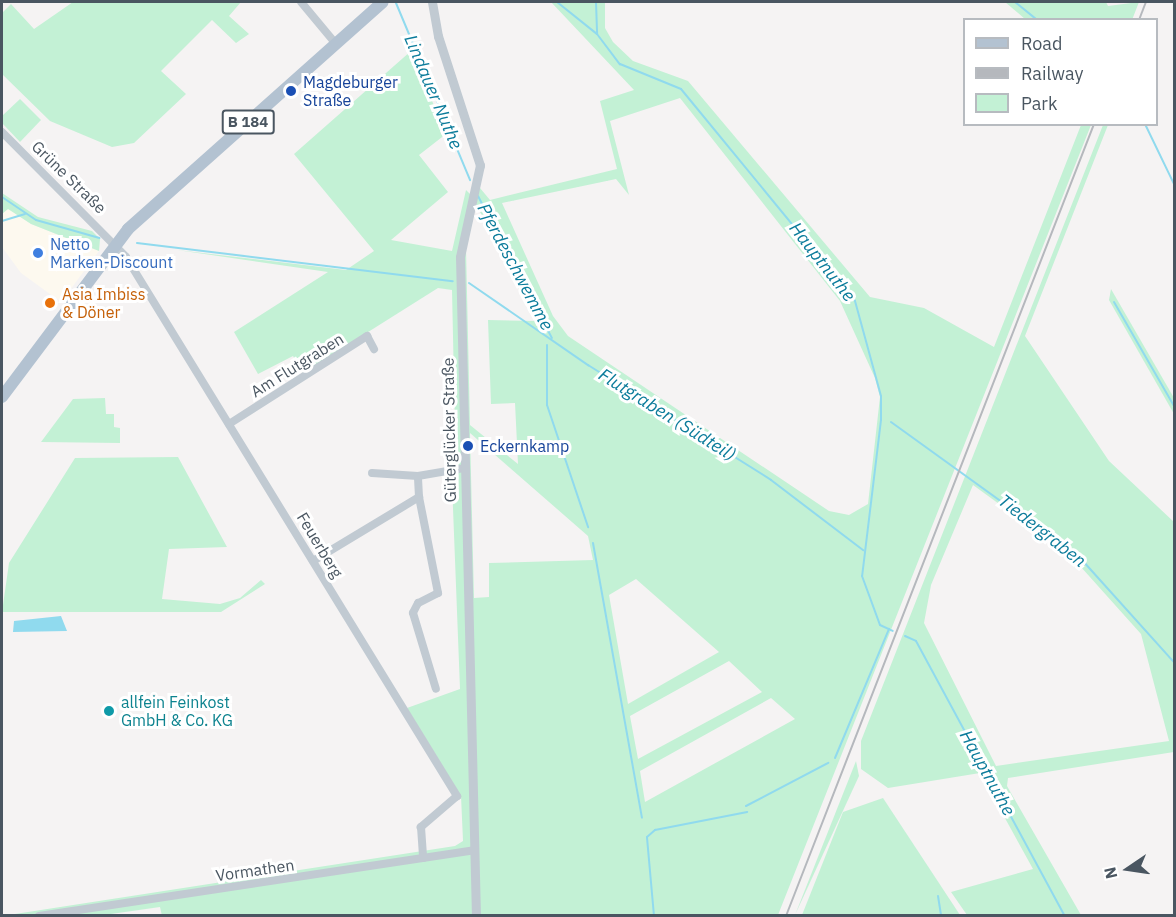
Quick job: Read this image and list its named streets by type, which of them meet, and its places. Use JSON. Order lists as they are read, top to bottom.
{
  "streets": {
    "main road": ["B 184"],
    "street": [
      "Grüne Straße",
      "Am Flutgraben",
      "Güterglücker Straße",
      "Feuerberg",
      "Vormathen"
    ]
  },
  "crossings": [
    ["B 184", "Grüne Straße"],
    ["B 184", "Feuerberg"],
    ["Grüne Straße", "Feuerberg"],
    ["Am Flutgraben", "Feuerberg"],
    ["Güterglücker Straße", "Vormathen"],
    ["Feuerberg", "Vormathen"]
  ],
  "water": [
    "Lindauer Nuthe",
    "Hauptnuthe",
    "Pferdeschwemme",
    "Flutgraben (Südteil)",
    "Tiedergraben"
  ],
  "places": [
    "Magdeburger Straße",
    "Netto Marken-Discount",
    "Asia Imbiss & Döner",
    "Eckernkamp",
    "allfein Feinkost GmbH & Co. KG"
  ],
  "legend": ["Road", "Railway", "Park"],
  "north": "left"
}
